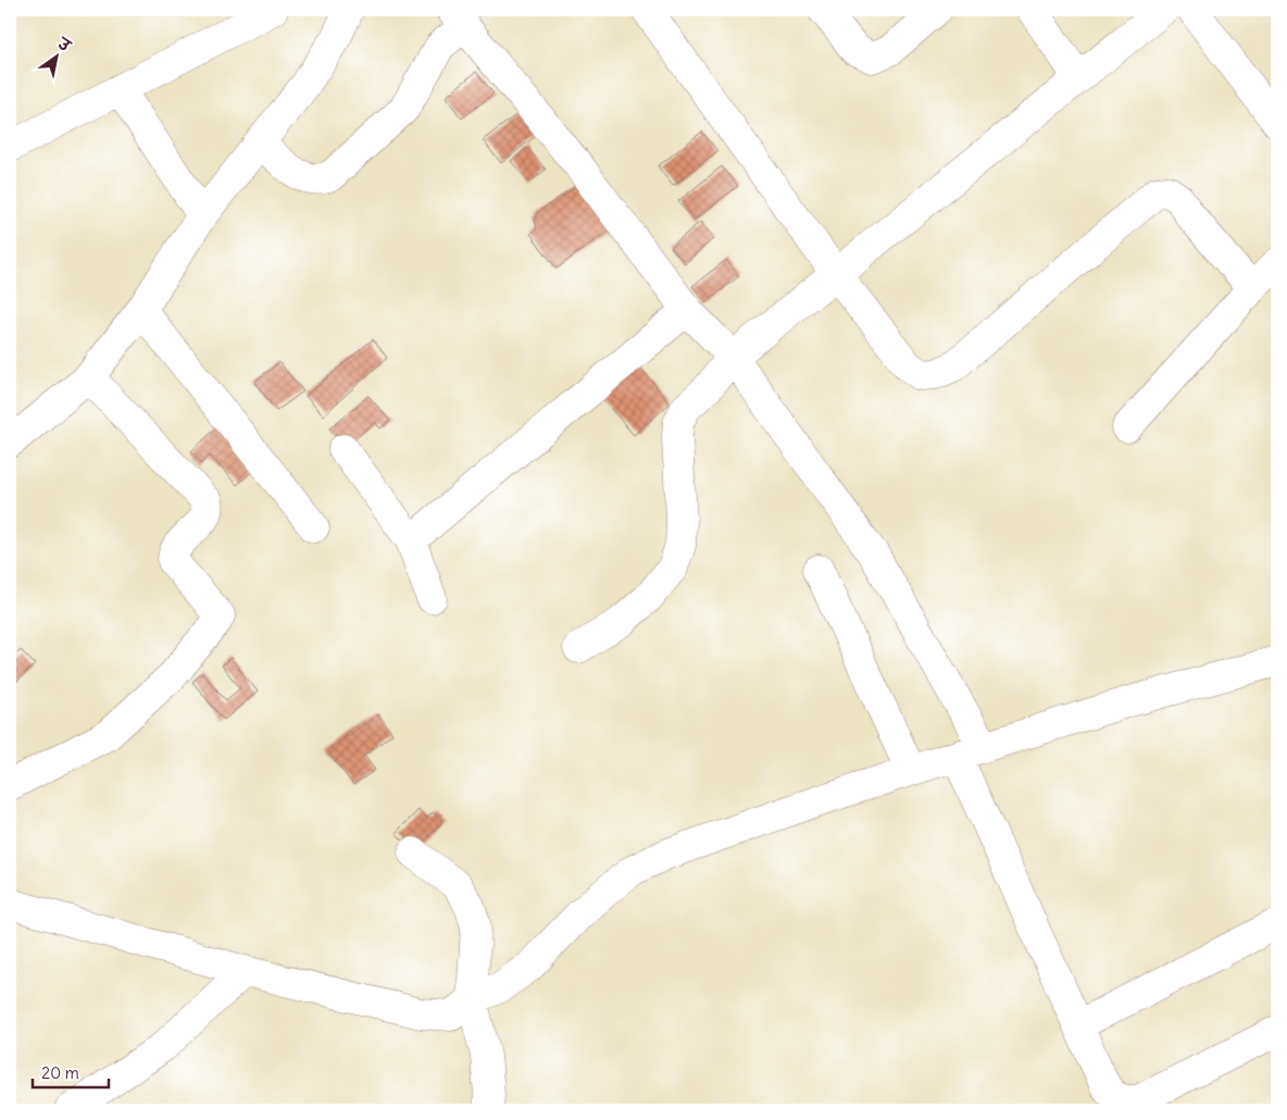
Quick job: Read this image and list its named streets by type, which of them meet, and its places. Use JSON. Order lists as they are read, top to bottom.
{
  "scale_bar": "20 m",
  "north": "top right"
}
